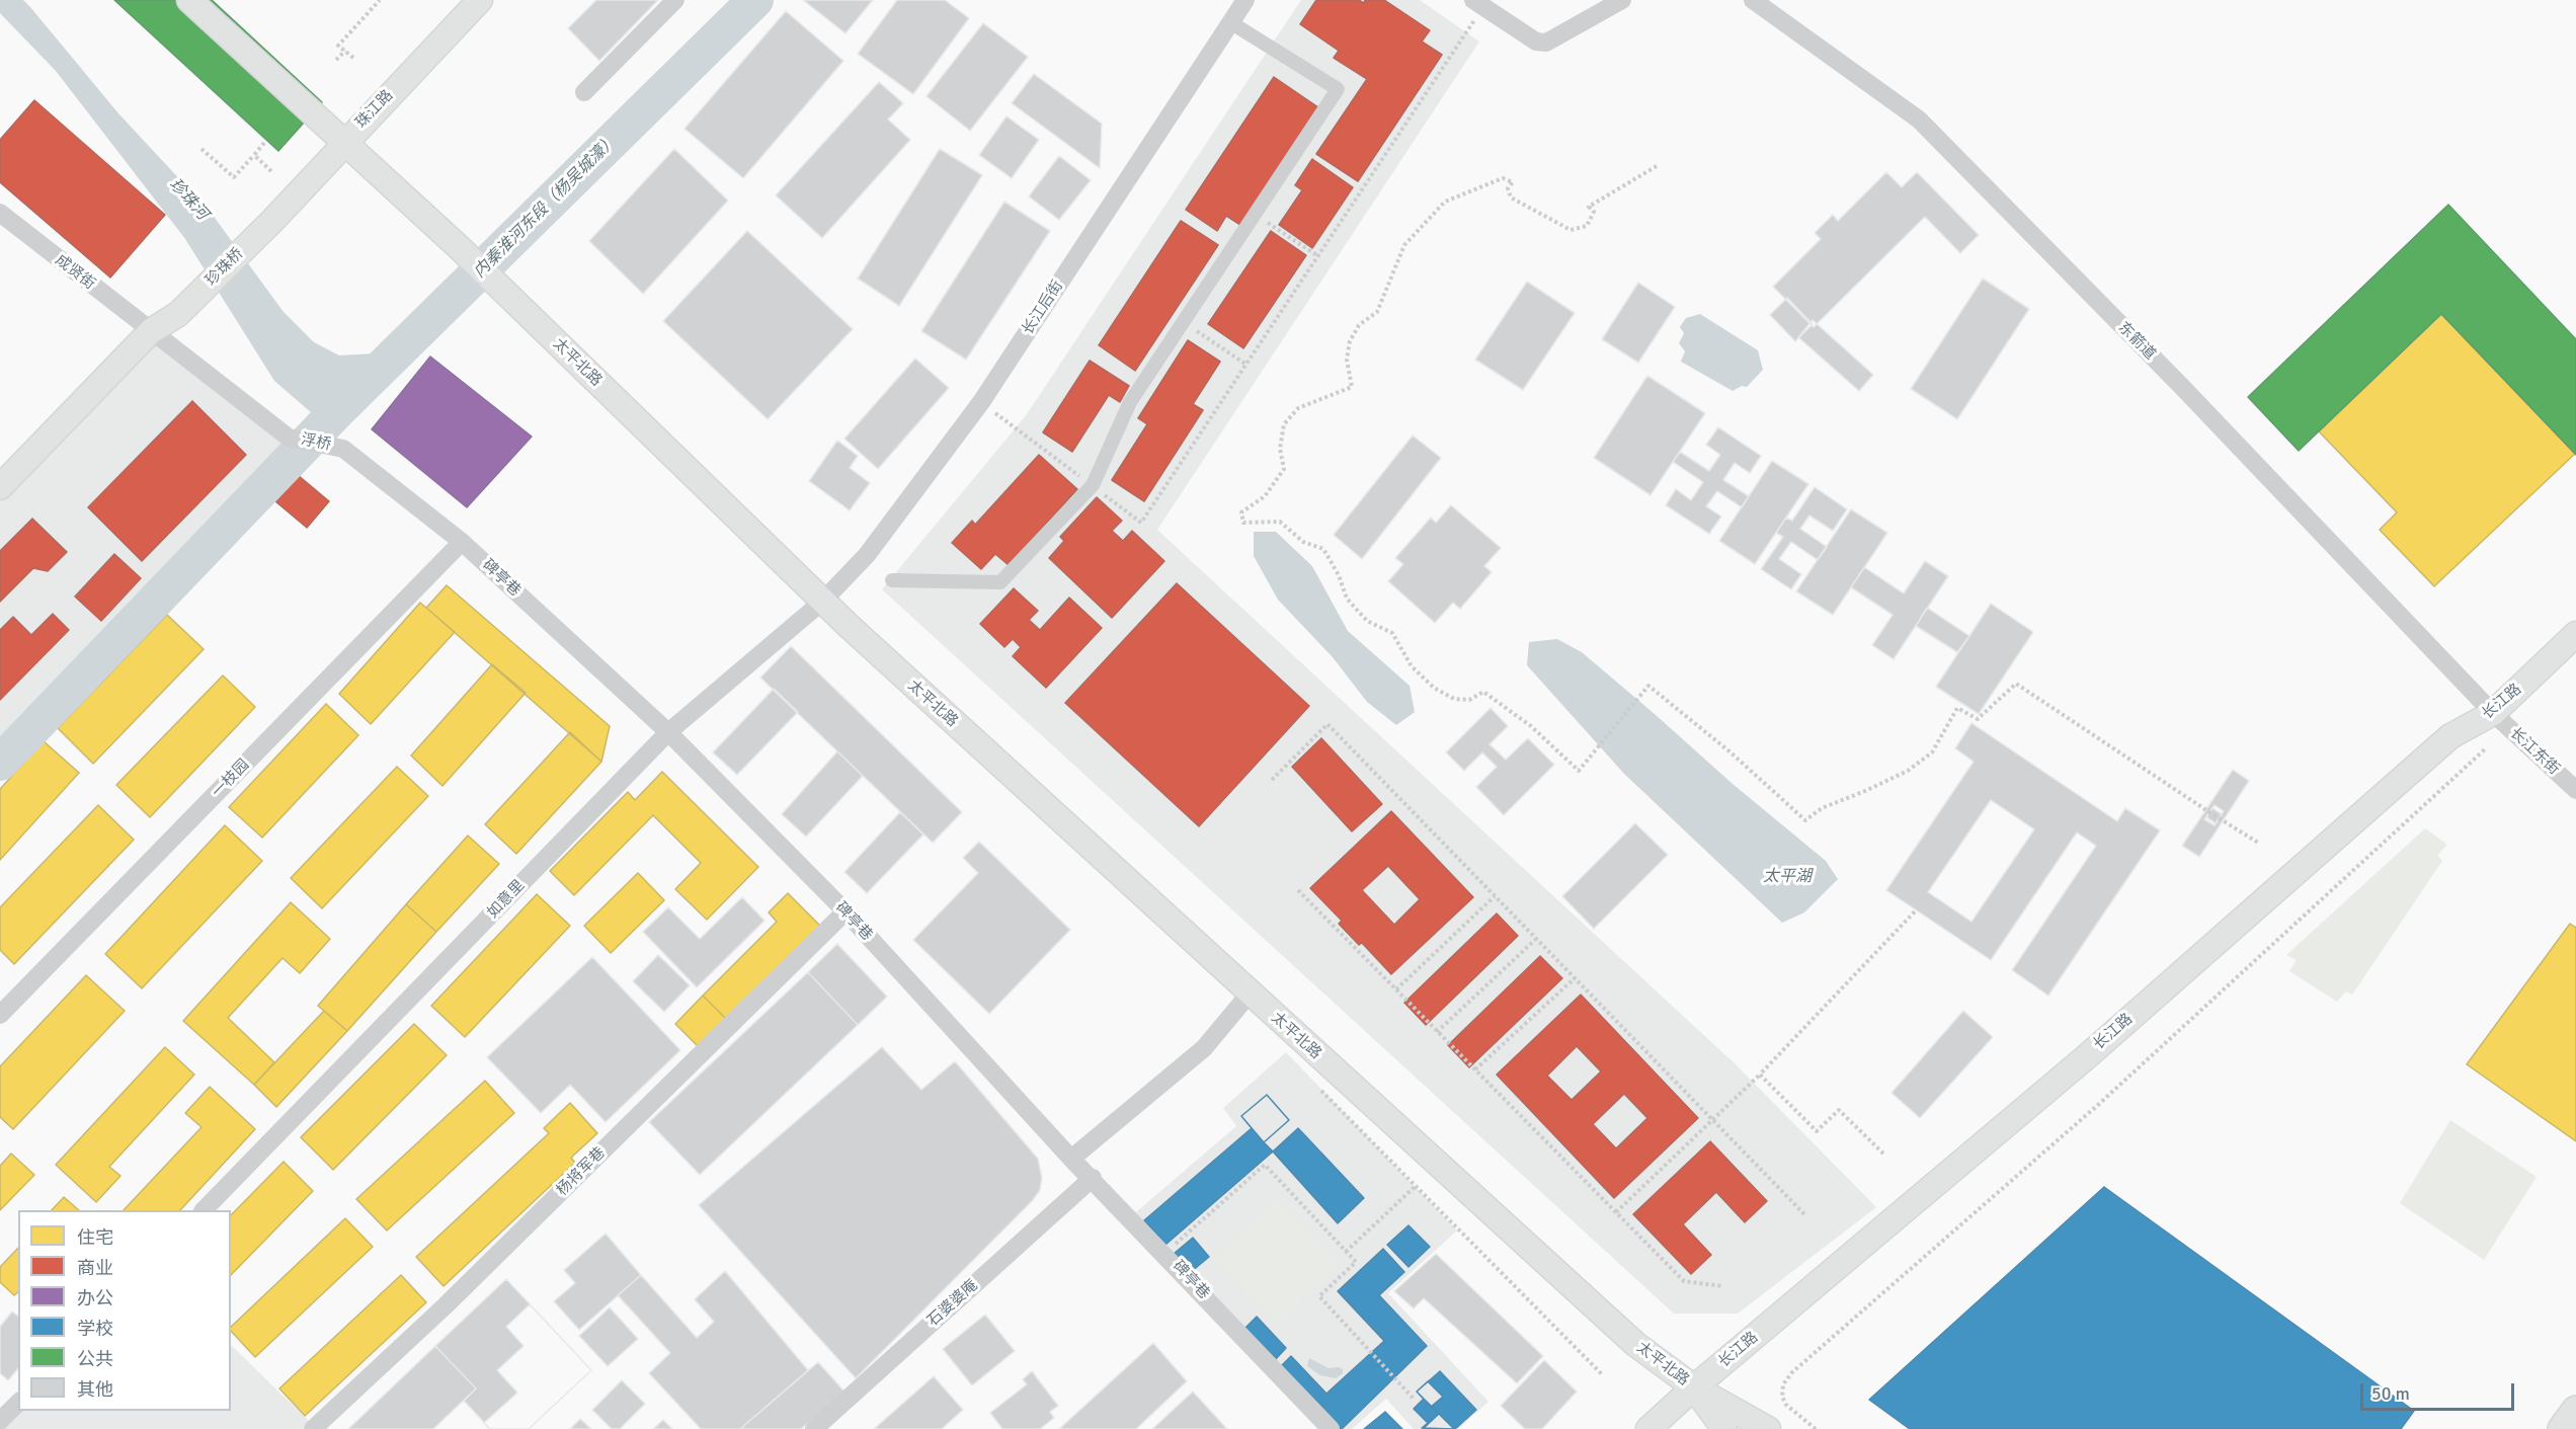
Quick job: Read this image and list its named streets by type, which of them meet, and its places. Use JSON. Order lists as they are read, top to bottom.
{
  "streets": {
    "main road": [
      "珠江路",
      "珍珠桥",
      "太平北路",
      "长江路"
    ],
    "street": [
      "成贤街",
      "长江后街",
      "东箭道",
      "浮桥",
      "碑亭巷",
      "长江东街",
      "一枝园",
      "如意里",
      "杨将军巷",
      "石婆婆庵"
    ]
  },
  "crossings": [
    ["珠江路", "珍珠桥"],
    ["珠江路", "太平北路"],
    ["珍珠桥", "成贤街"],
    ["珍珠桥", "浮桥"],
    ["成贤街", "浮桥"],
    ["长江后街", "太平北路"],
    ["长江后街", "如意里"],
    ["东箭道", "长江路"],
    ["东箭道", "长江东街"],
    ["太平北路", "长江路"],
    ["太平北路", "如意里"],
    ["浮桥", "碑亭巷"],
    ["碑亭巷", "一枝园"],
    ["碑亭巷", "如意里"],
    ["碑亭巷", "杨将军巷"],
    ["碑亭巷", "石婆婆庵"],
    ["长江路", "长江东街"]
  ],
  "water": ["珍珠河", "内秦淮河东段（杨吴城濠）", "太平湖"],
  "legend": [
    "住宅",
    "商业",
    "办公",
    "学校",
    "公共",
    "其他"
  ],
  "scale_bar": "50 m"
}
